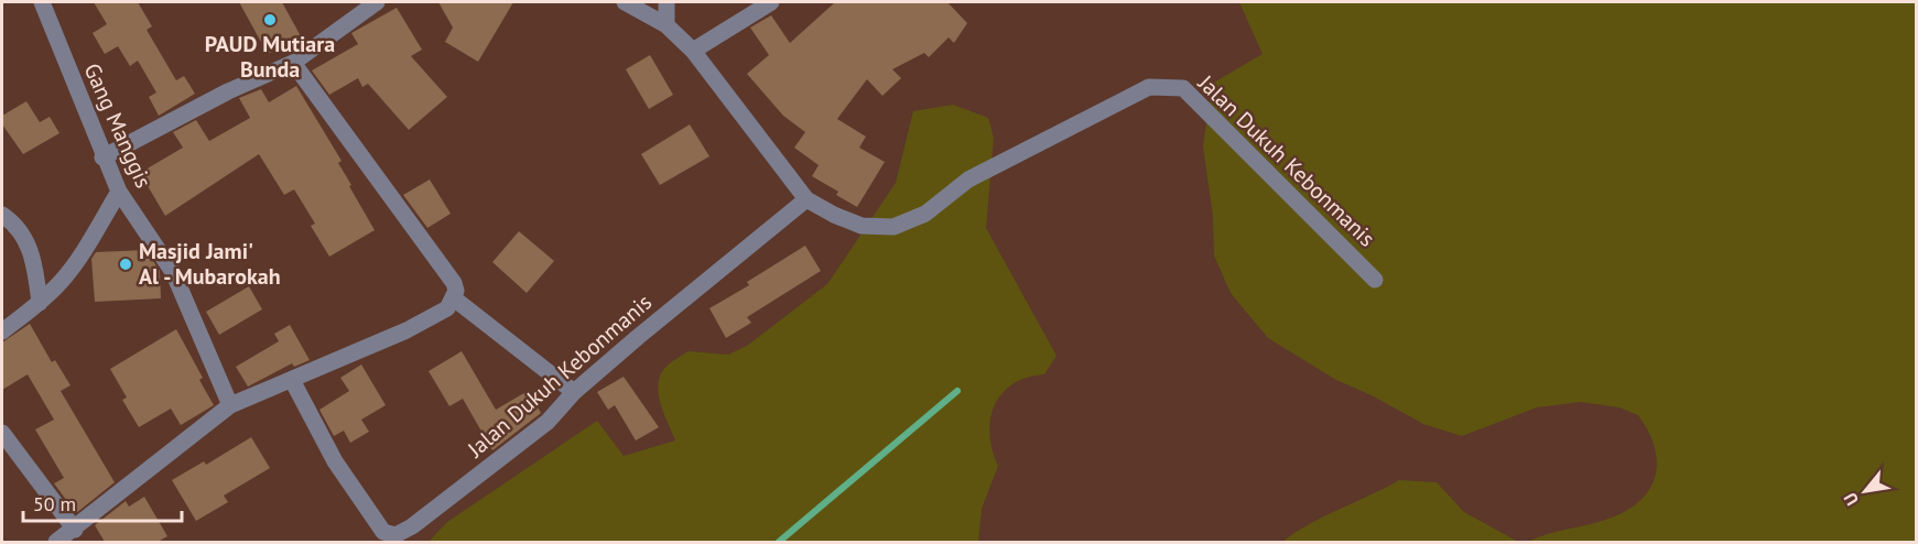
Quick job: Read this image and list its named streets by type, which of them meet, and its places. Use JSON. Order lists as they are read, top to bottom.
{
  "streets": {
    "street": ["Gang Manggis", "Jalan Dukuh Kebonmanis"]
  },
  "places": ["PAUD Mutiara Bunda", "Masjid Jami' Al - Mubarokah"],
  "scale_bar": "50 m",
  "north": "bottom left"
}
